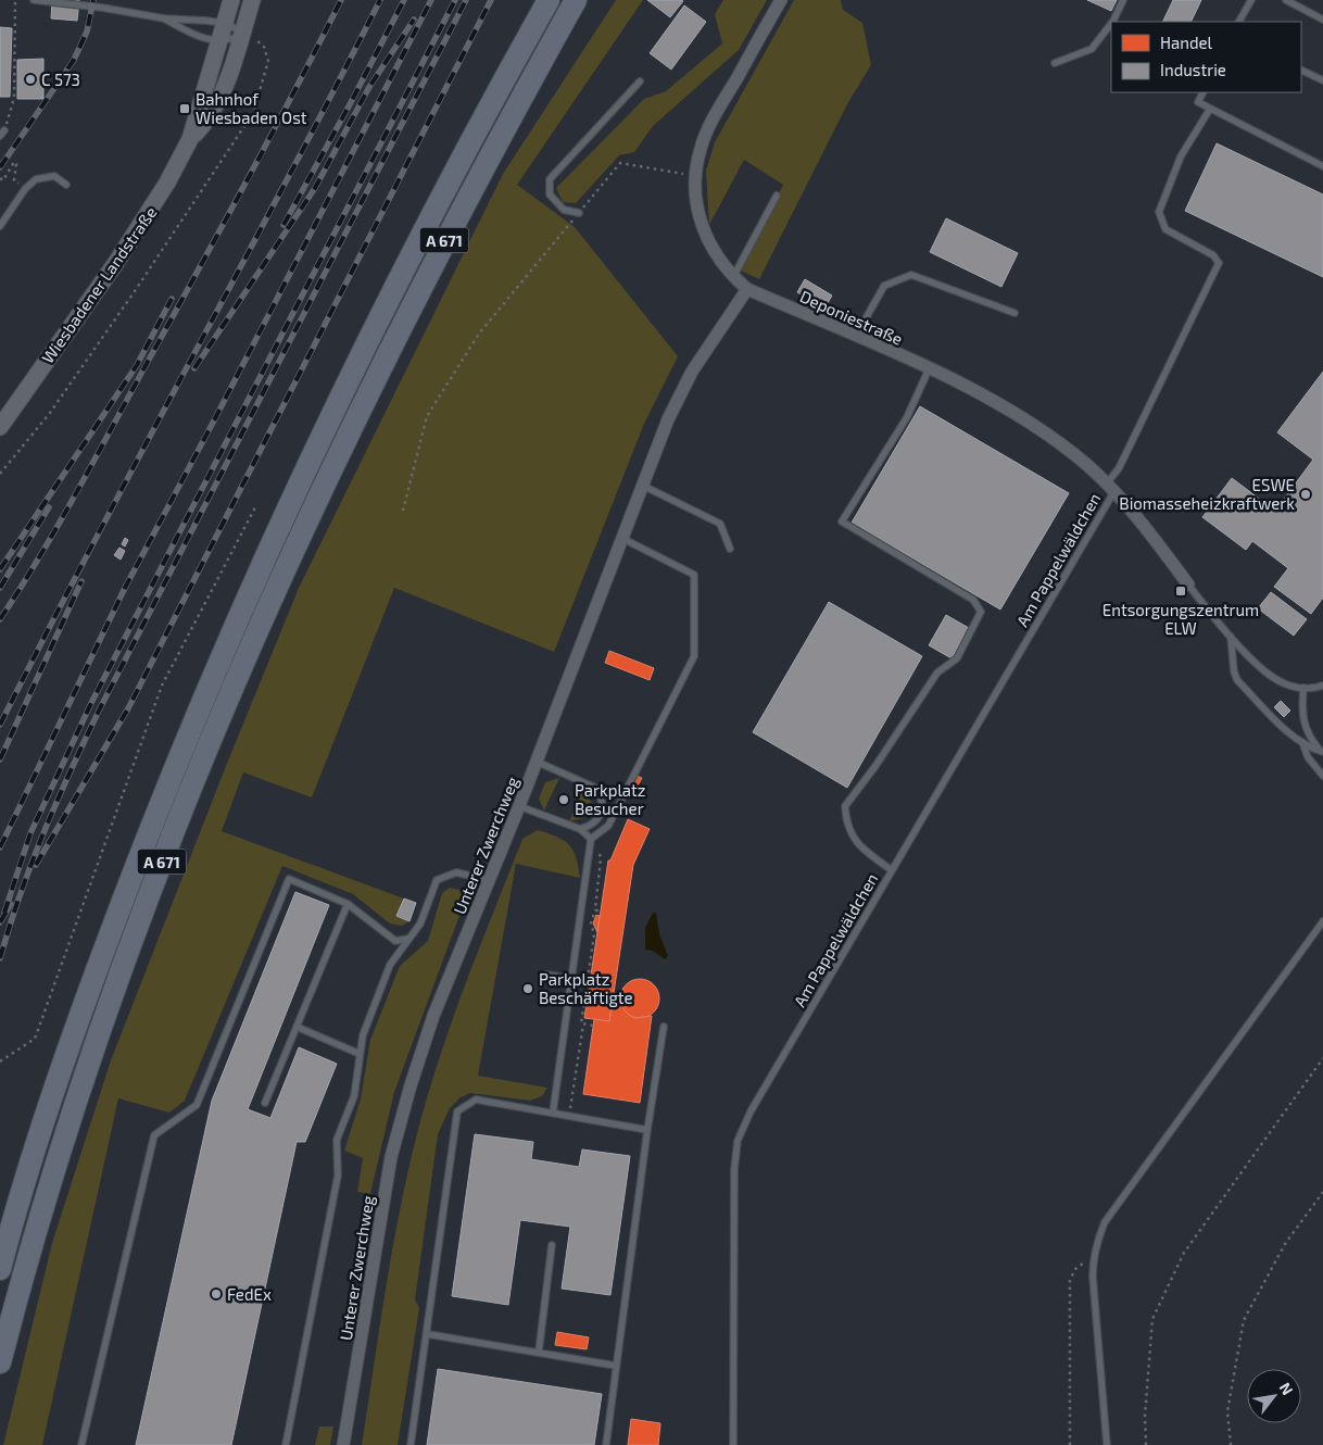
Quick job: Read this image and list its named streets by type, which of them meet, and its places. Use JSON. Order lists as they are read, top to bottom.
{
  "streets": {
    "highway": ["A 671"],
    "main road": ["Wiesbadener Landstraße"],
    "street": ["Deponiestraße", "Unterer Zwerchweg"],
    "lane": ["Am Pappelwäldchen"]
  },
  "crossings": [
    ["Deponiestraße", "Am Pappelwäldchen"],
    ["Deponiestraße", "Unterer Zwerchweg"]
  ],
  "places": {
    "other": [
      "C 573",
      "ESWE Biomasseheizkraftwerk",
      "Parkplatz Besucher",
      "Parkplatz Beschäftigte",
      "FedEx"
    ],
    "transit": ["Bahnhof Wiesbaden Ost", "Entsorgungszentrum ELW"]
  },
  "legend": ["Handel", "Industrie"],
  "north": "top right"
}
